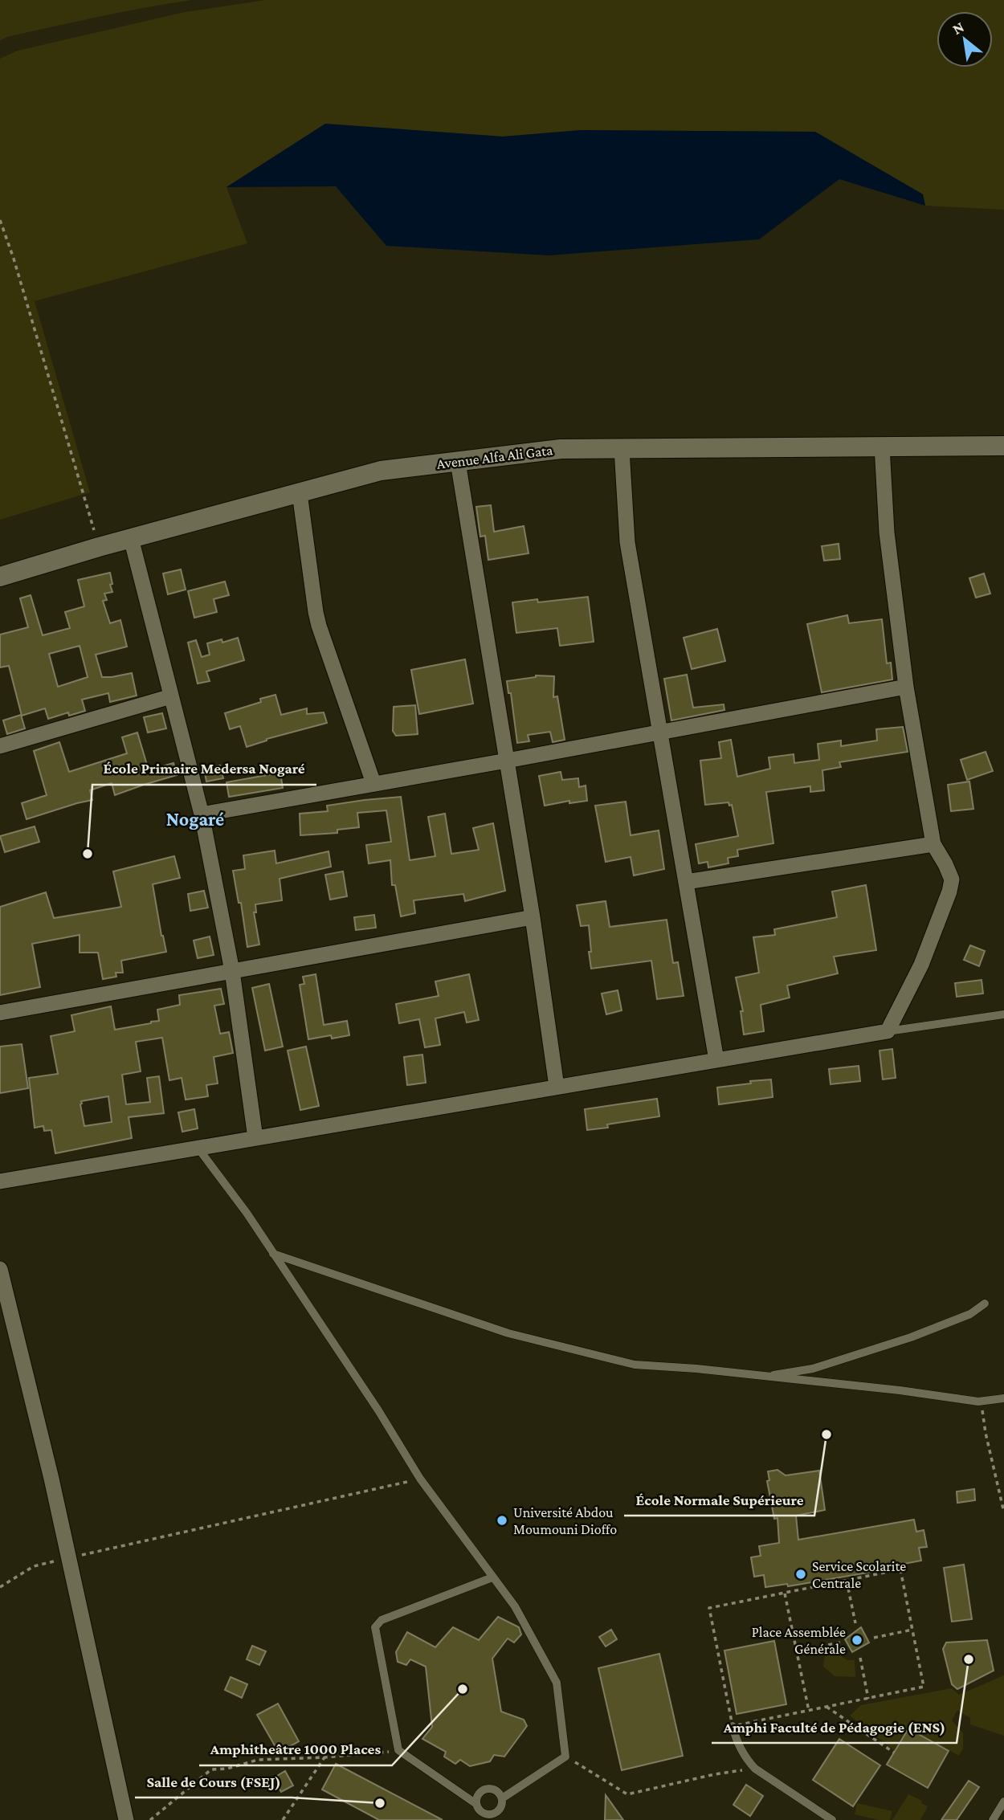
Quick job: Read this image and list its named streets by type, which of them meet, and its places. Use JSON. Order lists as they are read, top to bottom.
{
  "streets": {
    "street": ["Avenue Alfa Ali Gata"]
  },
  "districts": ["Nogaré"],
  "places": [
    "École Primaire Medersa Nogaré",
    "École Normale Supérieure",
    "Université Abdou Moumouni Dioffo",
    "Service Scolarite Centrale",
    "Place Assemblée Générale",
    "Amphi Faculté de Pédagogie (ENS)",
    "Amphitheâtre 1000 Places",
    "Salle de Cours (FSEJ)"
  ],
  "north": "top left"
}
